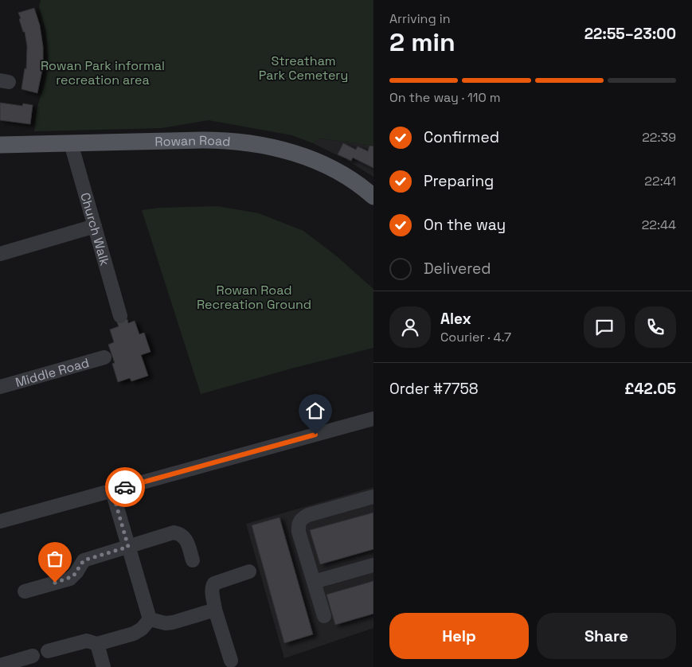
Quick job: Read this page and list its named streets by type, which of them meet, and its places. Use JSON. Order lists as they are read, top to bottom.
{
  "streets": {
    "main road": ["Rowan Road"],
    "street": ["Church Walk", "Middle Road"]
  },
  "crossings": [
    ["Rowan Road", "Church Walk"]
  ],
  "parks": ["Streatham Park Cemetery", "Rowan Park informal recreation area", "Rowan Road Recreation Ground"],
  "page": {
    "heading": ["2 min", "Arriving in", "22:55–23:00"],
    "panel": [
      "Alex",
      "Courier · 4.7",
      "Order #7758",
      "£42.05"
    ],
    "bar": "On the way · 110 m",
    "list": [
      ["Confirmed", "22:39"],
      ["Preparing", "22:41"],
      ["On the way", "22:44"],
      "Delivered"
    ],
    "buttons": ["Help", "Share"]
  }
}
